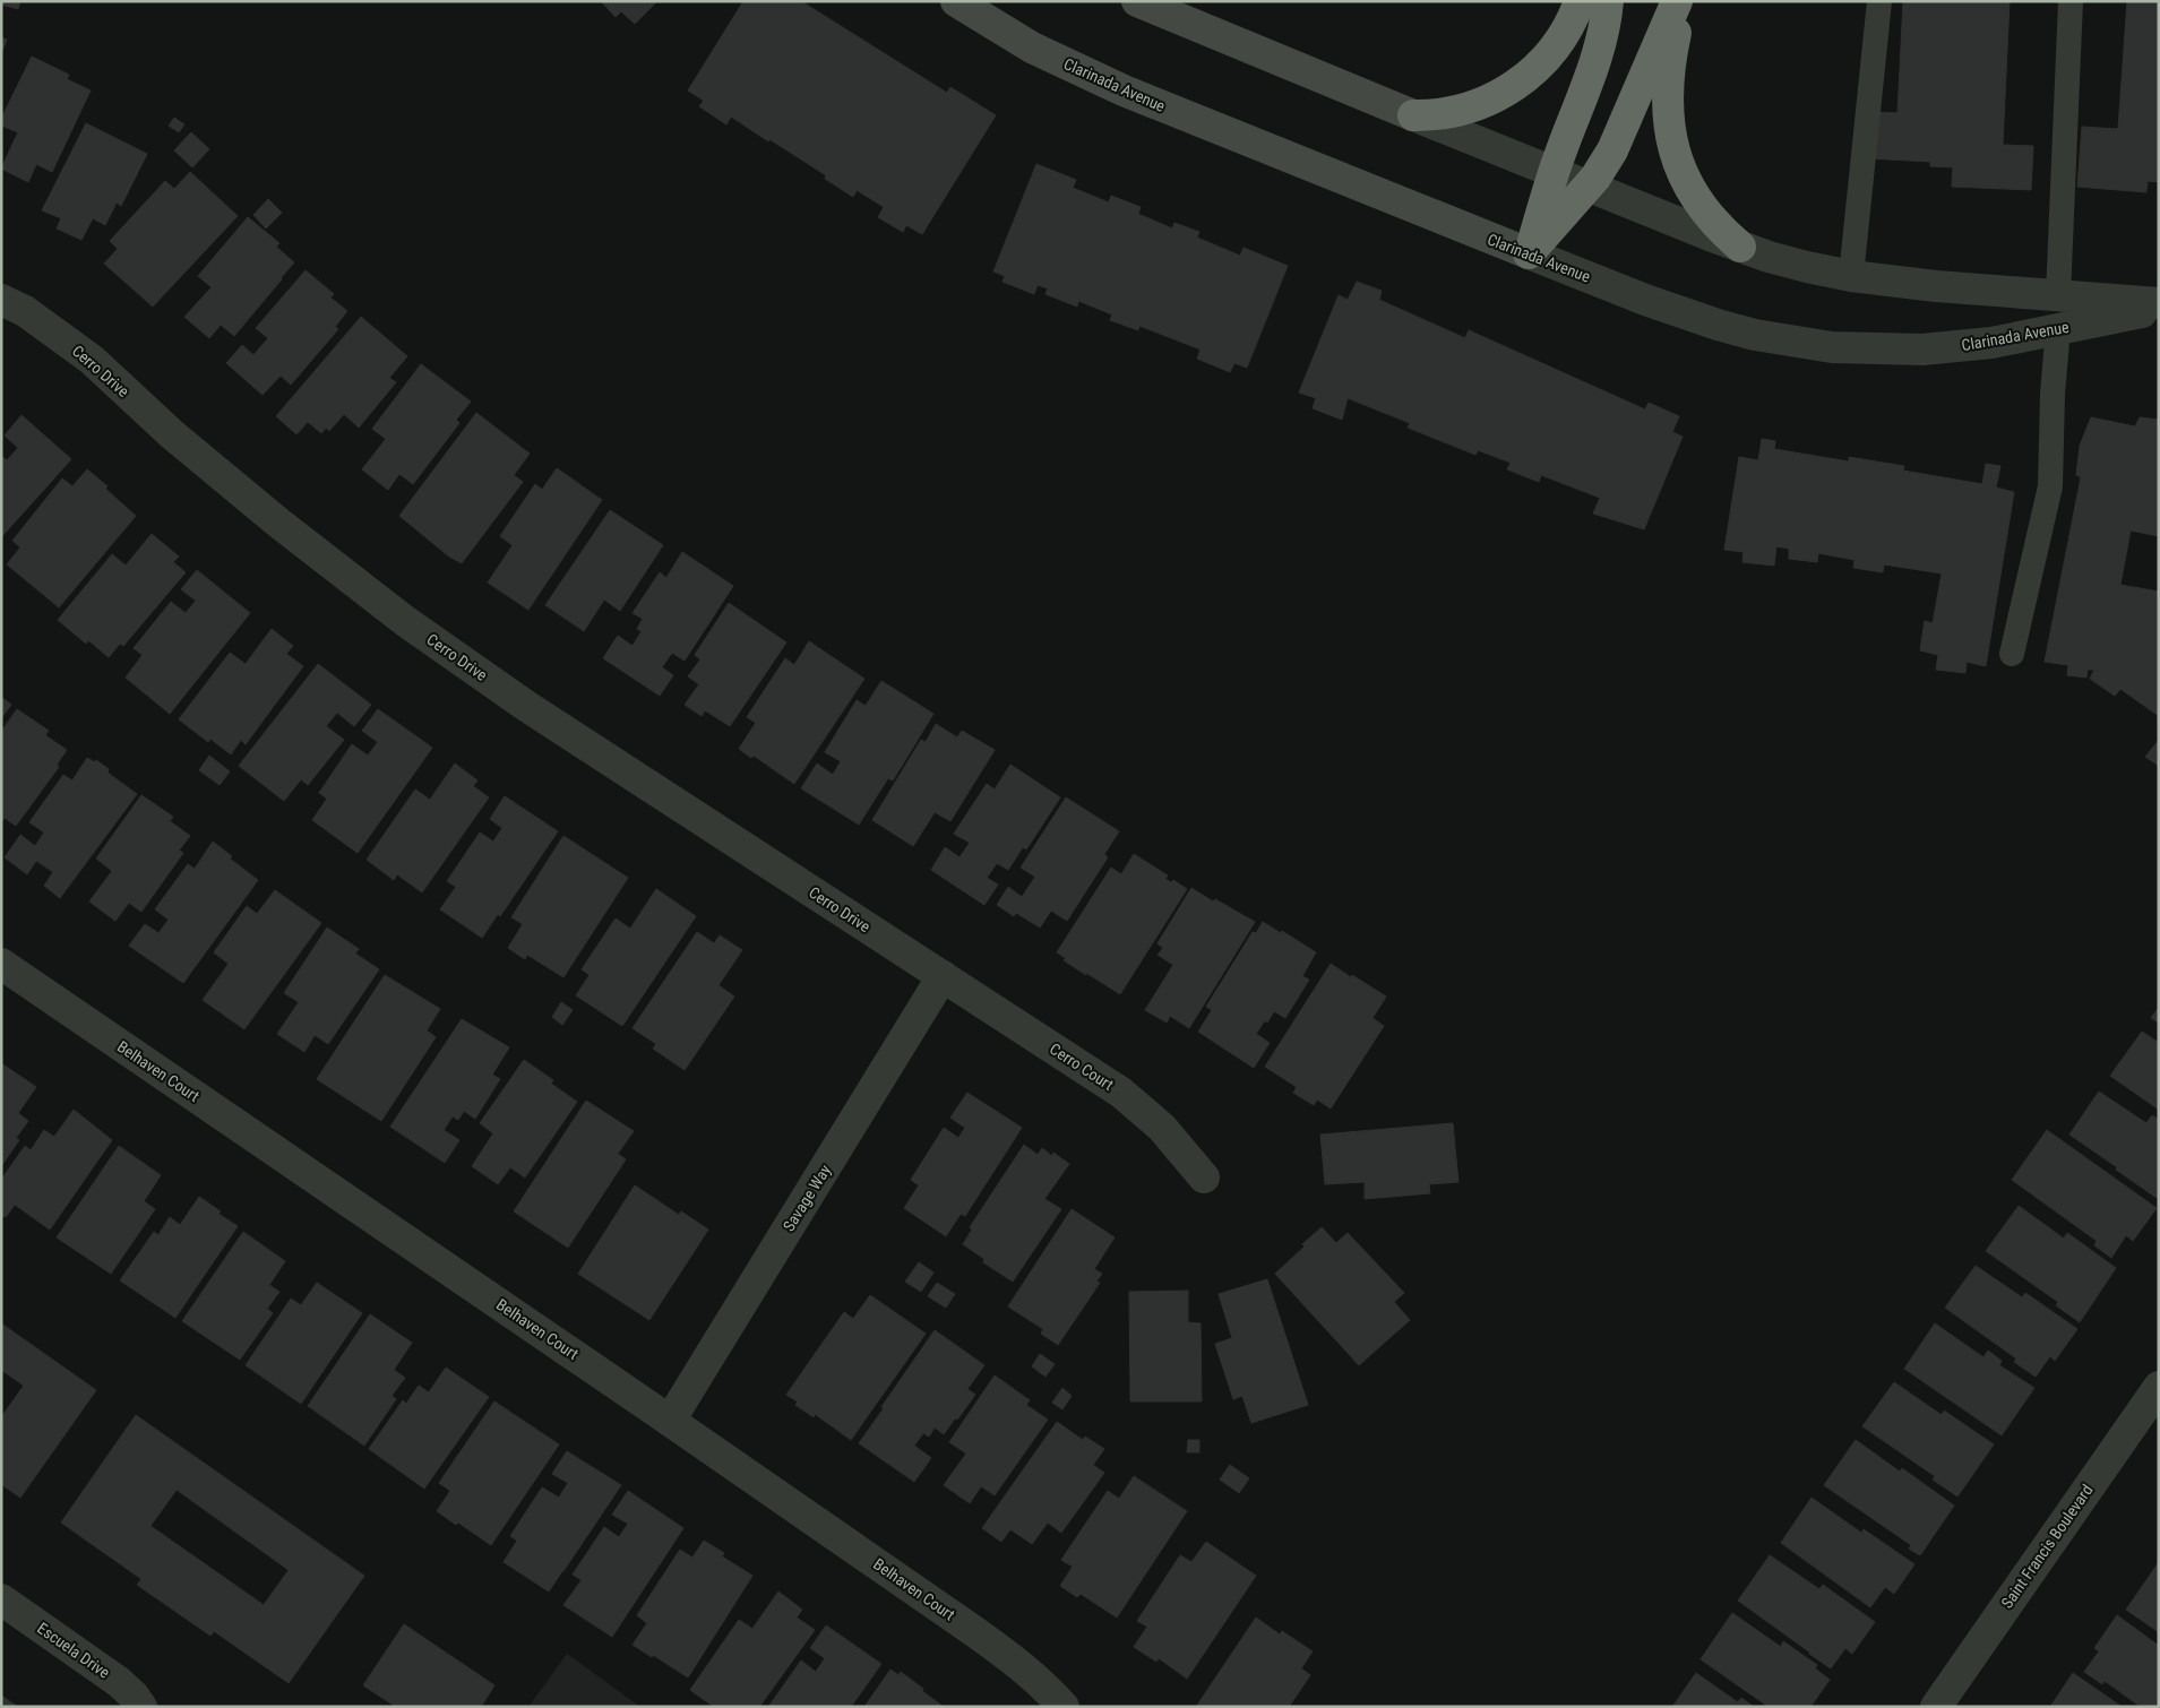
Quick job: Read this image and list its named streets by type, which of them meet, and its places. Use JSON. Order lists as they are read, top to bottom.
{
  "streets": {
    "main road": ["Clarinada Avenue"],
    "street": [
      "Cerro Drive",
      "Cerro Court",
      "Belhaven Court",
      "Savage Way",
      "Saint Francis Boulevard",
      "Escuela Drive"
    ]
  },
  "crossings": [
    ["Cerro Drive", "Cerro Court"],
    ["Cerro Drive", "Savage Way"],
    ["Cerro Court", "Savage Way"],
    ["Belhaven Court", "Savage Way"]
  ]
}
